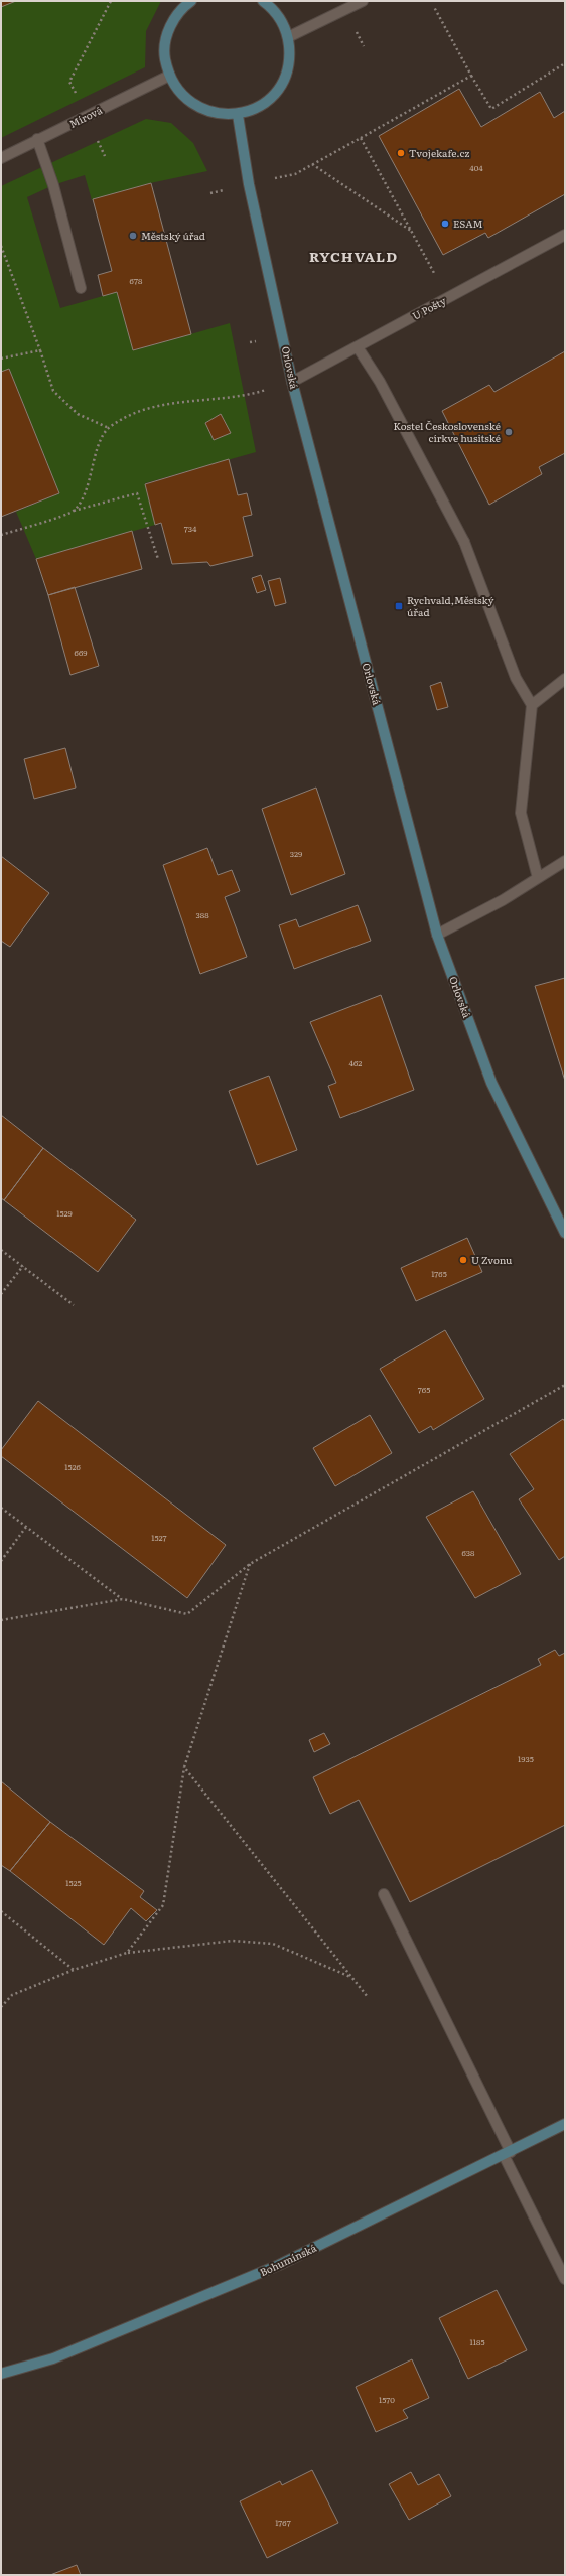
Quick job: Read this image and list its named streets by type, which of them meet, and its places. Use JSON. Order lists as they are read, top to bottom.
{
  "streets": {
    "main road": ["Orlovská", "Bohumínská"],
    "street": ["Mírová", "U Pošty"]
  },
  "crossings": [
    ["U Pošty", "Orlovská"]
  ],
  "districts": ["RYCHVALD"],
  "places": {
    "other": [
      "Tvojekafe.cz",
      "ESAM",
      "Městský úřad",
      "Kostel Československé církve husitské",
      "U Zvonu"
    ],
    "transit": ["Rychvald,Městský úřad"]
  },
  "house_numbers": [
    "404",
    "678",
    "734",
    "669",
    "329",
    "388",
    "462",
    "1529",
    "1765",
    "765",
    "1526",
    "1527",
    "638",
    "1935",
    "1525",
    "1185",
    "1570",
    "1767"
  ]
}
